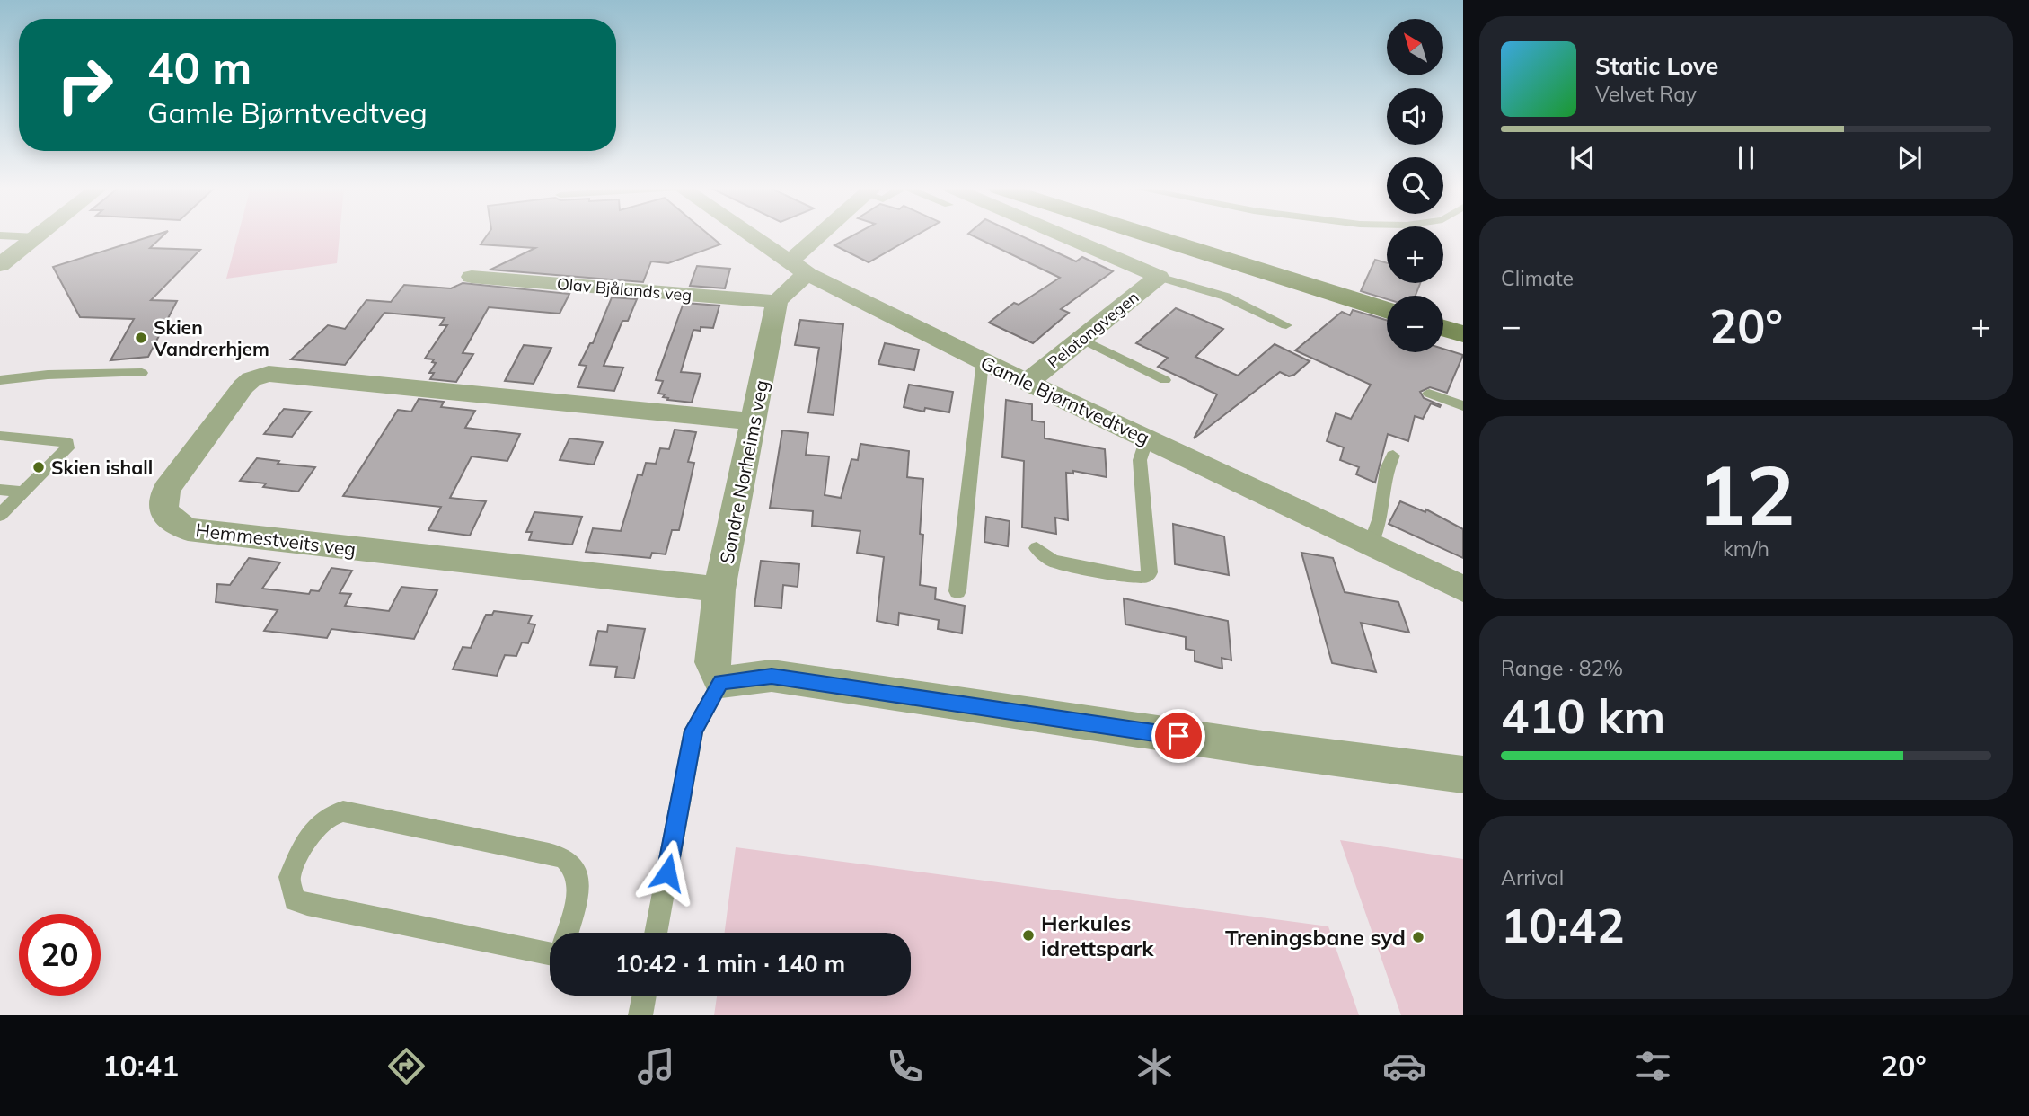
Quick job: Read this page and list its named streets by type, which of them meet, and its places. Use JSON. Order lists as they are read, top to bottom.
{
  "streets": {
    "street": [
      "Olav Bjålands veg",
      "Pelotongvegen",
      "Gamle Bjørntvedtveg",
      "Sondre Norheims veg",
      "Hemmestveits veg"
    ]
  },
  "crossings": [
    ["Olav Bjålands veg", "Sondre Norheims veg"],
    ["Pelotongvegen", "Gamle Bjørntvedtveg"],
    ["Sondre Norheims veg", "Hemmestveits veg"]
  ],
  "places": [
    "Skien Vandrerhjem",
    "Skien ishall",
    "Herkules idrettspark",
    "Treningsbane syd"
  ],
  "north": "top left",
  "page": {
    "map_buttons": ["+", "−"],
    "turn": ["40 m", "Gamle Bjørntvedtveg"],
    "song": ["Static Love", "Velvet Ray"],
    "tile": [
      "Climate",
      ["12", "km/h"],
      ["Range · 82%", "410 km"],
      ["Arrival", "10:42"]
    ],
    "heat": ["−", "20°", "+"],
    "limit": "20",
    "trip": "10:42 · 1 min · 140 m",
    "tabs": ["10:41", "20°"]
  }
}
